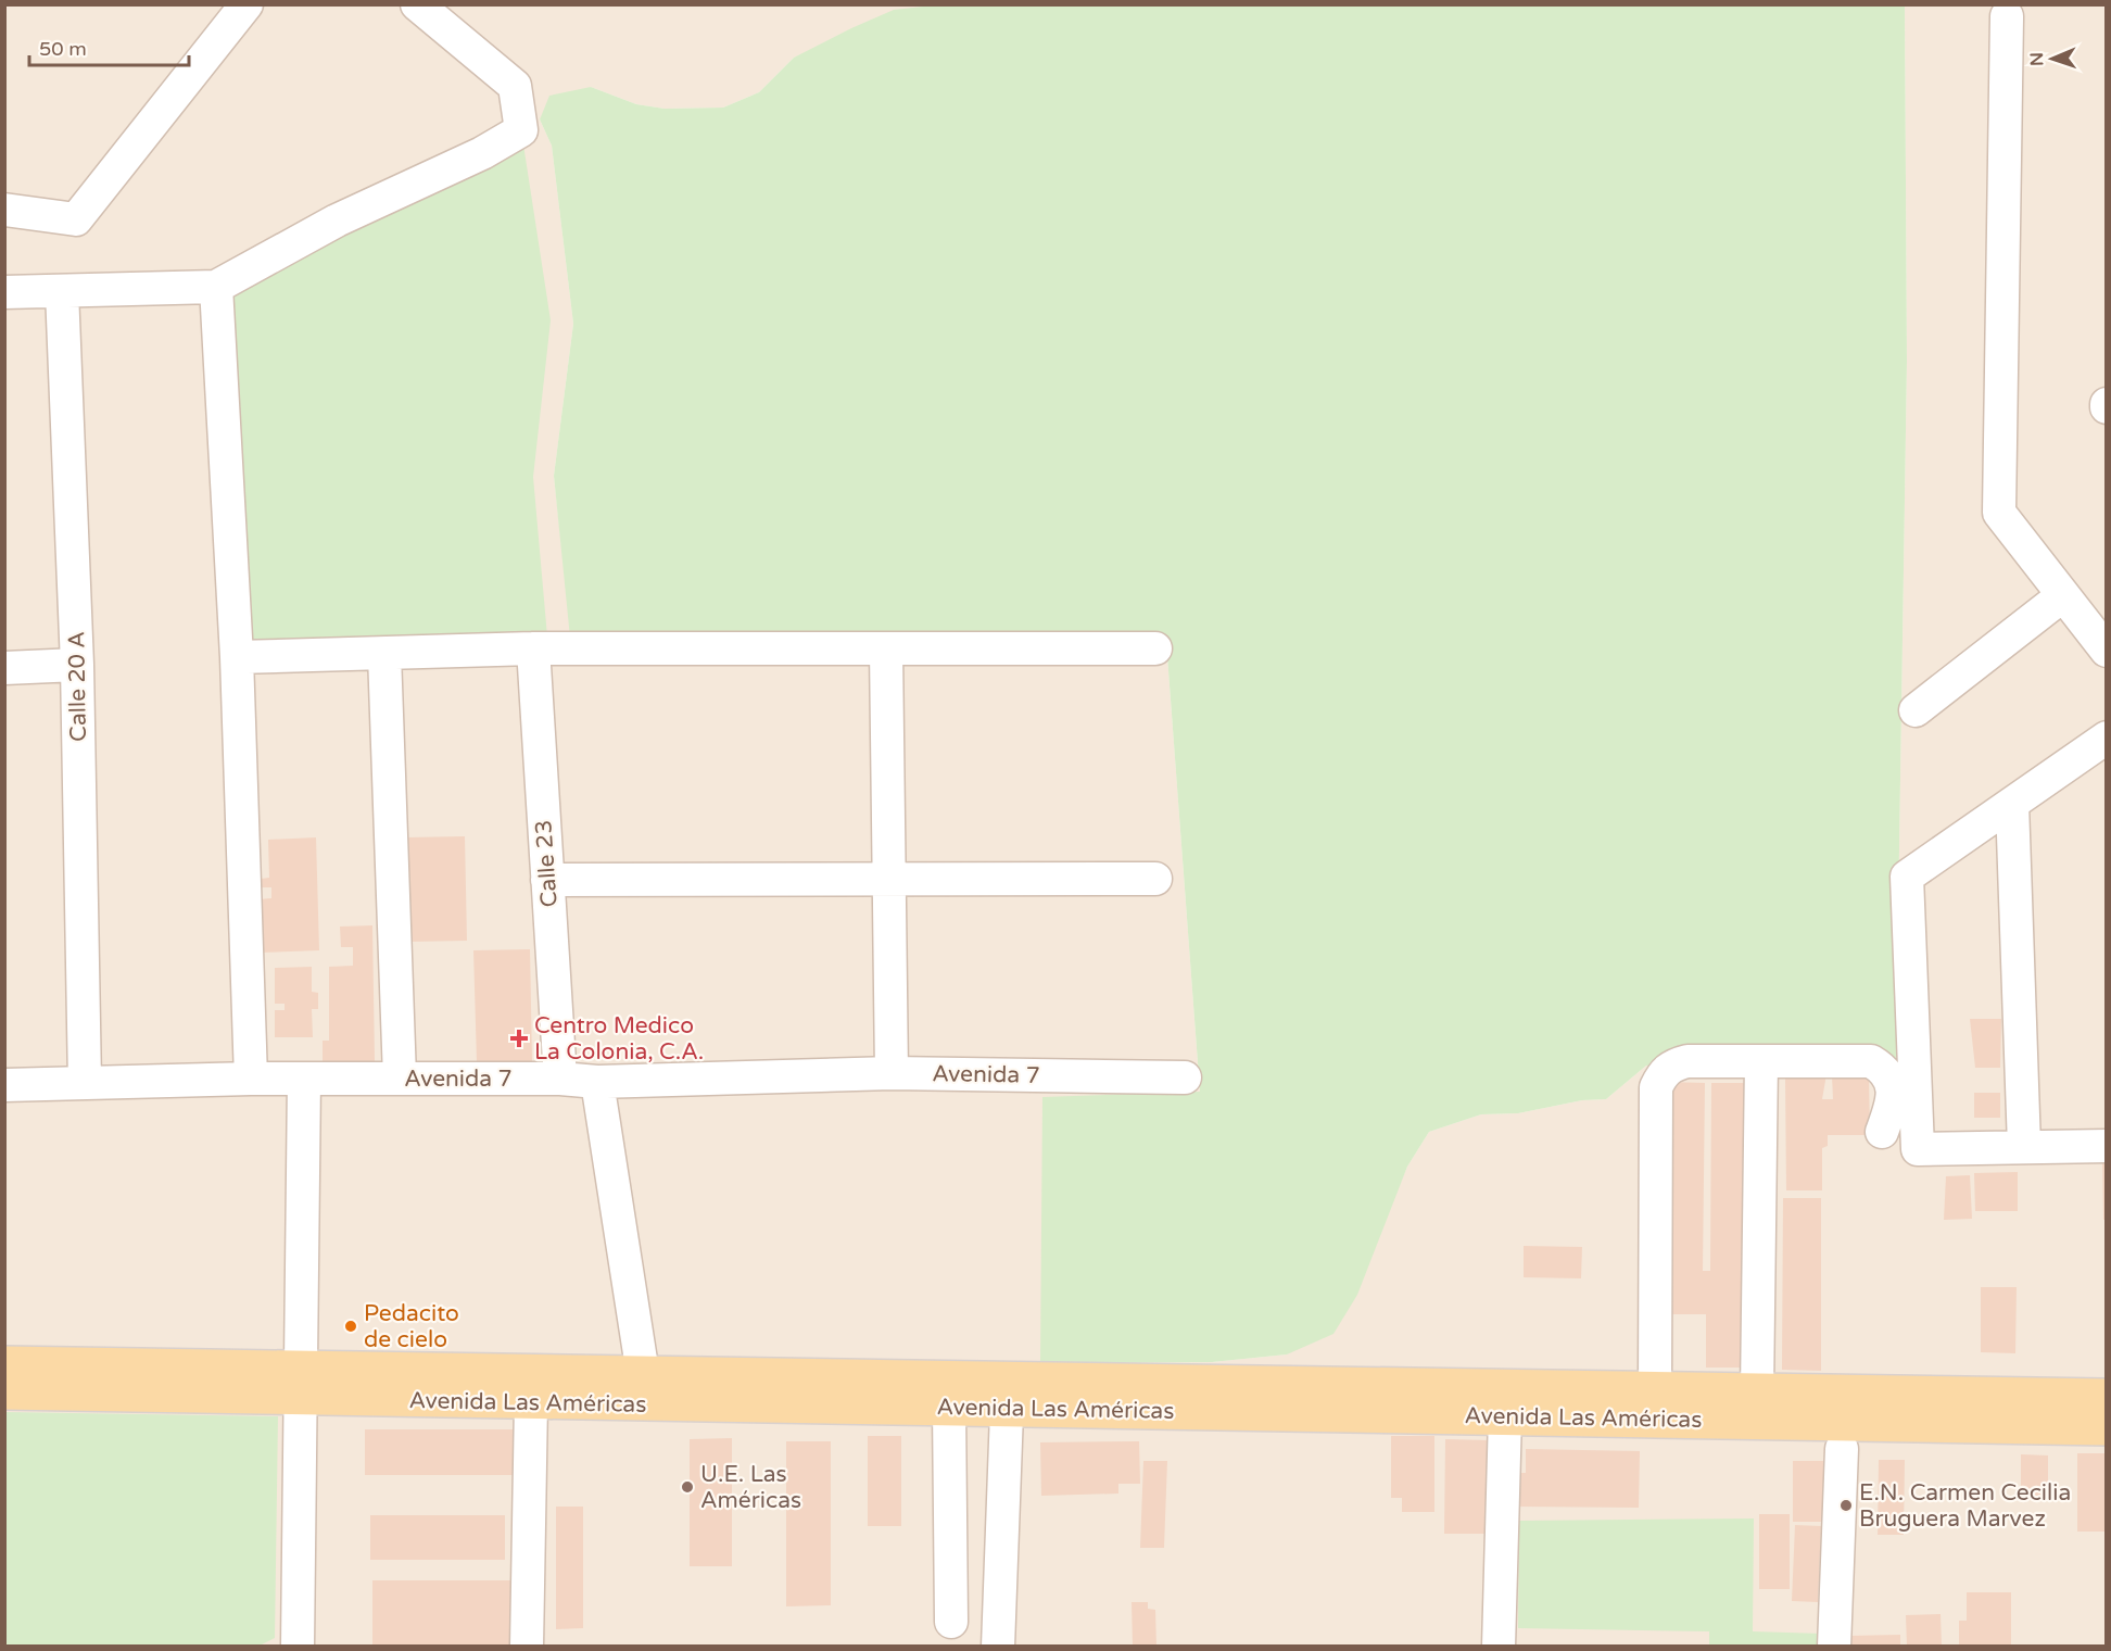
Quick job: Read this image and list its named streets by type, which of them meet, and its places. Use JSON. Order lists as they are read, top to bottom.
{
  "streets": {
    "main road": ["Avenida Las Américas"],
    "street": ["Calle 20 A", "Calle 23", "Avenida 7"]
  },
  "crossings": [
    ["Calle 20 A", "Avenida 7"],
    ["Calle 23", "Avenida 7"]
  ],
  "places": {
    "health": ["Centro Medico La Colonia, C.A."],
    "other": ["Pedacito de cielo", "U.E. Las Américas", "E.N. Carmen Cecilia Bruguera Marvez"]
  },
  "scale_bar": "50 m",
  "north": "left"
}
